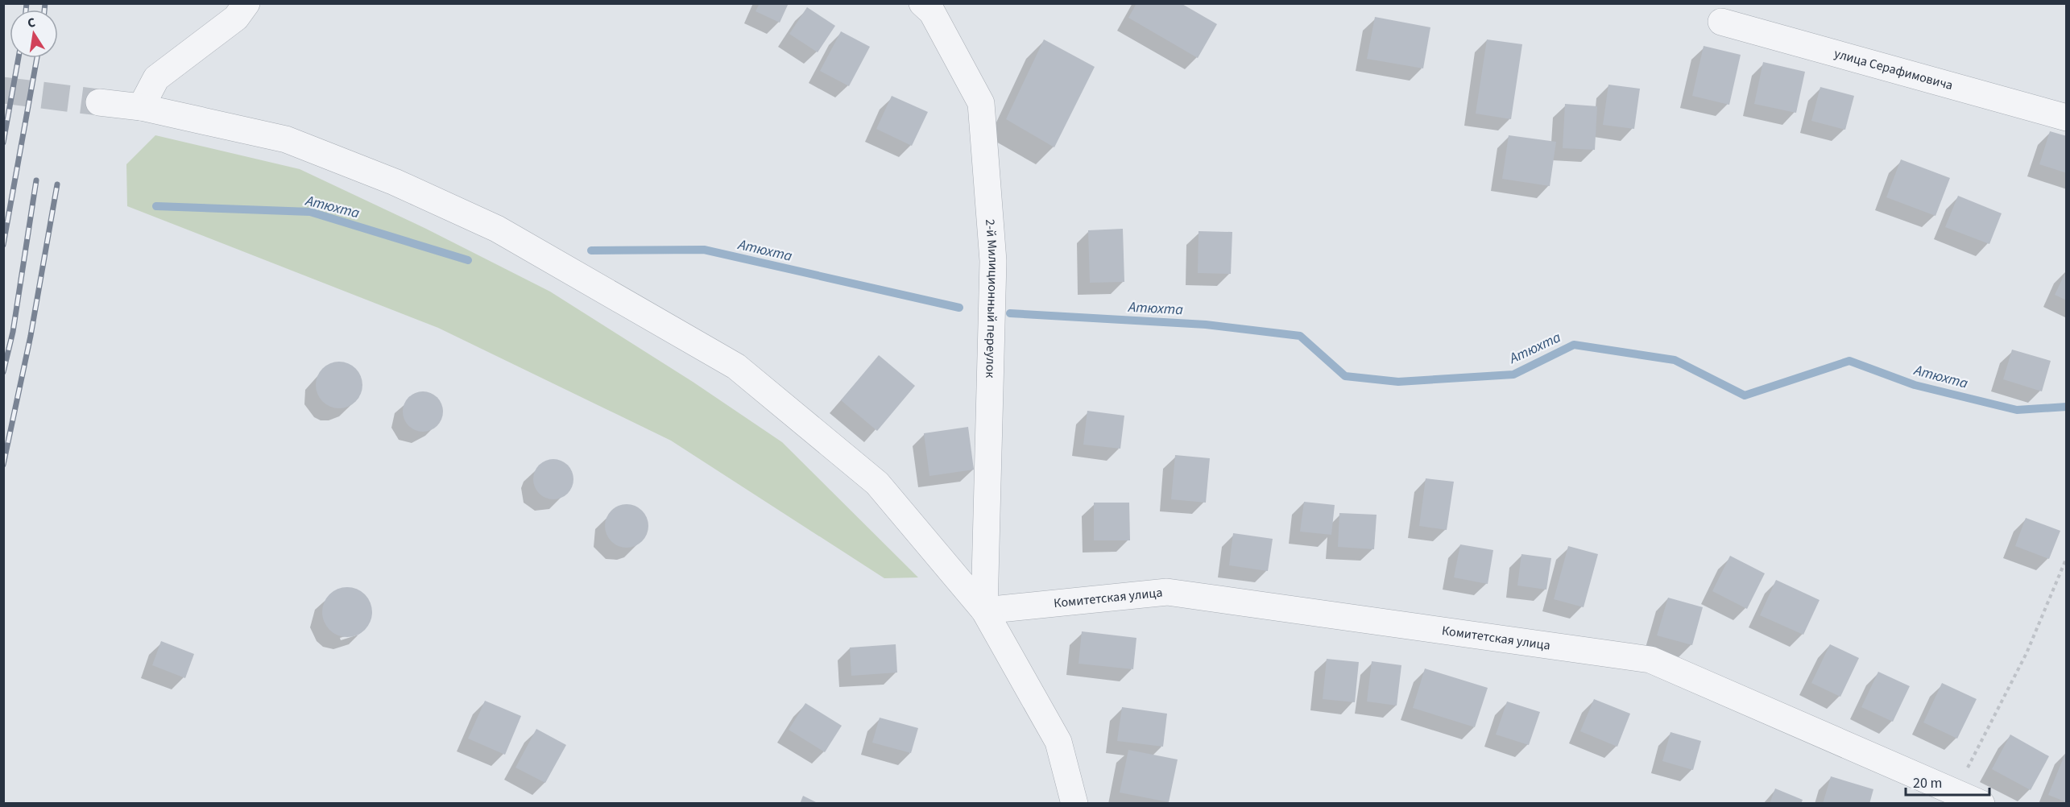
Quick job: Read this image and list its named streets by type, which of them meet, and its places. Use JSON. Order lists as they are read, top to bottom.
{
  "streets": {
    "street": ["улица Серафимовича", "2-й Милиционный переулок", "Комитетская улица"]
  },
  "crossings": [
    ["2-й Милиционный переулок", "Комитетская улица"]
  ],
  "water": ["Атюхта"],
  "scale_bar": "20 m",
  "north": "top"
}
